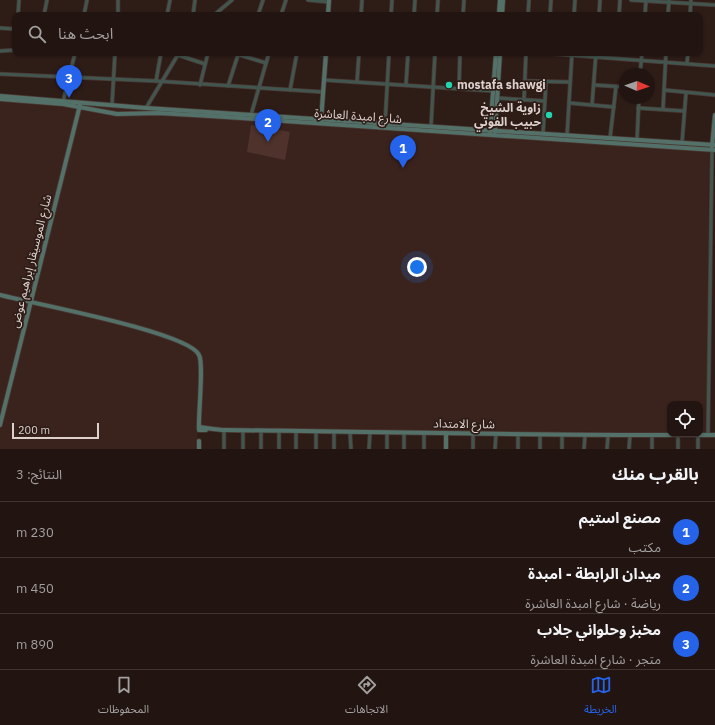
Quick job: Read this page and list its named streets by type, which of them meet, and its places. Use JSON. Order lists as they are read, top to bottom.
{
  "streets": {
    "main road": ["شارع امبدة العاشرة", "شارع الموسيقار إبراهيم عوض", "شارع الامتداد"]
  },
  "crossings": [
    ["شارع امبدة العاشرة", "شارع الموسيقار إبراهيم عوض"],
    ["شارع الموسيقار إبراهيم عوض", "شارع الامتداد"]
  ],
  "places": ["mostafa shawgi", "زاوية الشيخ حبيب الفوتي"],
  "scale_bar": "200 m",
  "north": "right",
  "page": {
    "search": "ابحث هنا",
    "pins": ["3", "2", "1"],
    "scale": "200 m",
    "heading": ["بالقرب منك", "النتائج: 3"],
    "list": [
      {
        "mark": "1",
        "name": "مصنع استيم",
        "note": "مكتب",
        "value": "230 m"
      },
      {
        "mark": "2",
        "name": "ميدان الرابطة - امبدة",
        "note": "رياضة · شارع امبدة العاشرة",
        "value": "450 m"
      },
      {
        "mark": "3",
        "name": "مخبز وحلواني جلاب",
        "note": "متجر · شارع امبدة العاشرة",
        "value": "890 m"
      }
    ],
    "nav": ["الخريطة", "الاتجاهات", "المحفوظات"]
  }
}
